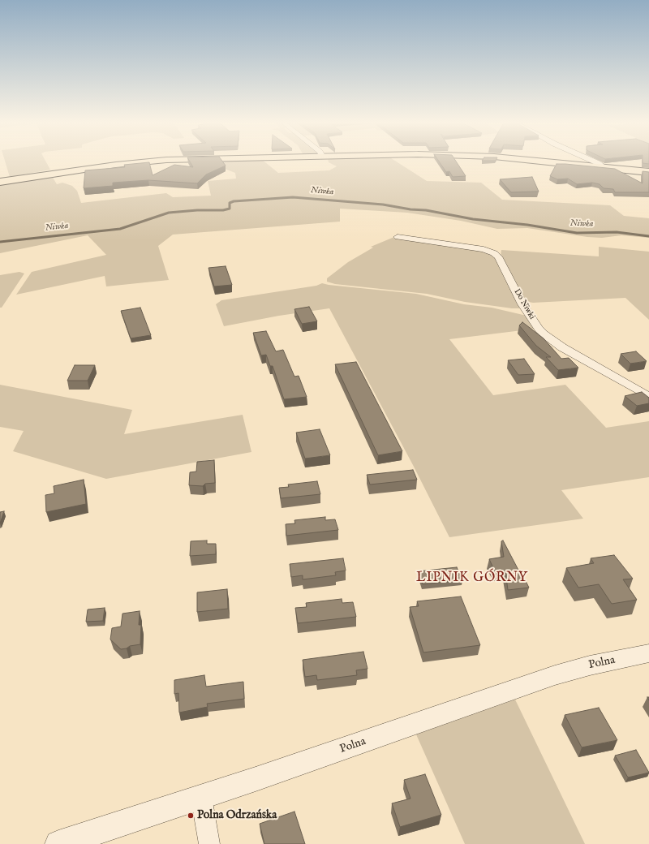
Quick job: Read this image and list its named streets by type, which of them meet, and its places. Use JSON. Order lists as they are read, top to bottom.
{
  "streets": {
    "street": ["Do Niwki", "Polna"]
  },
  "districts": ["LIPNIK GÓRNY"],
  "water": ["Niwka"],
  "places": ["Polna Odrzańska"]
}
